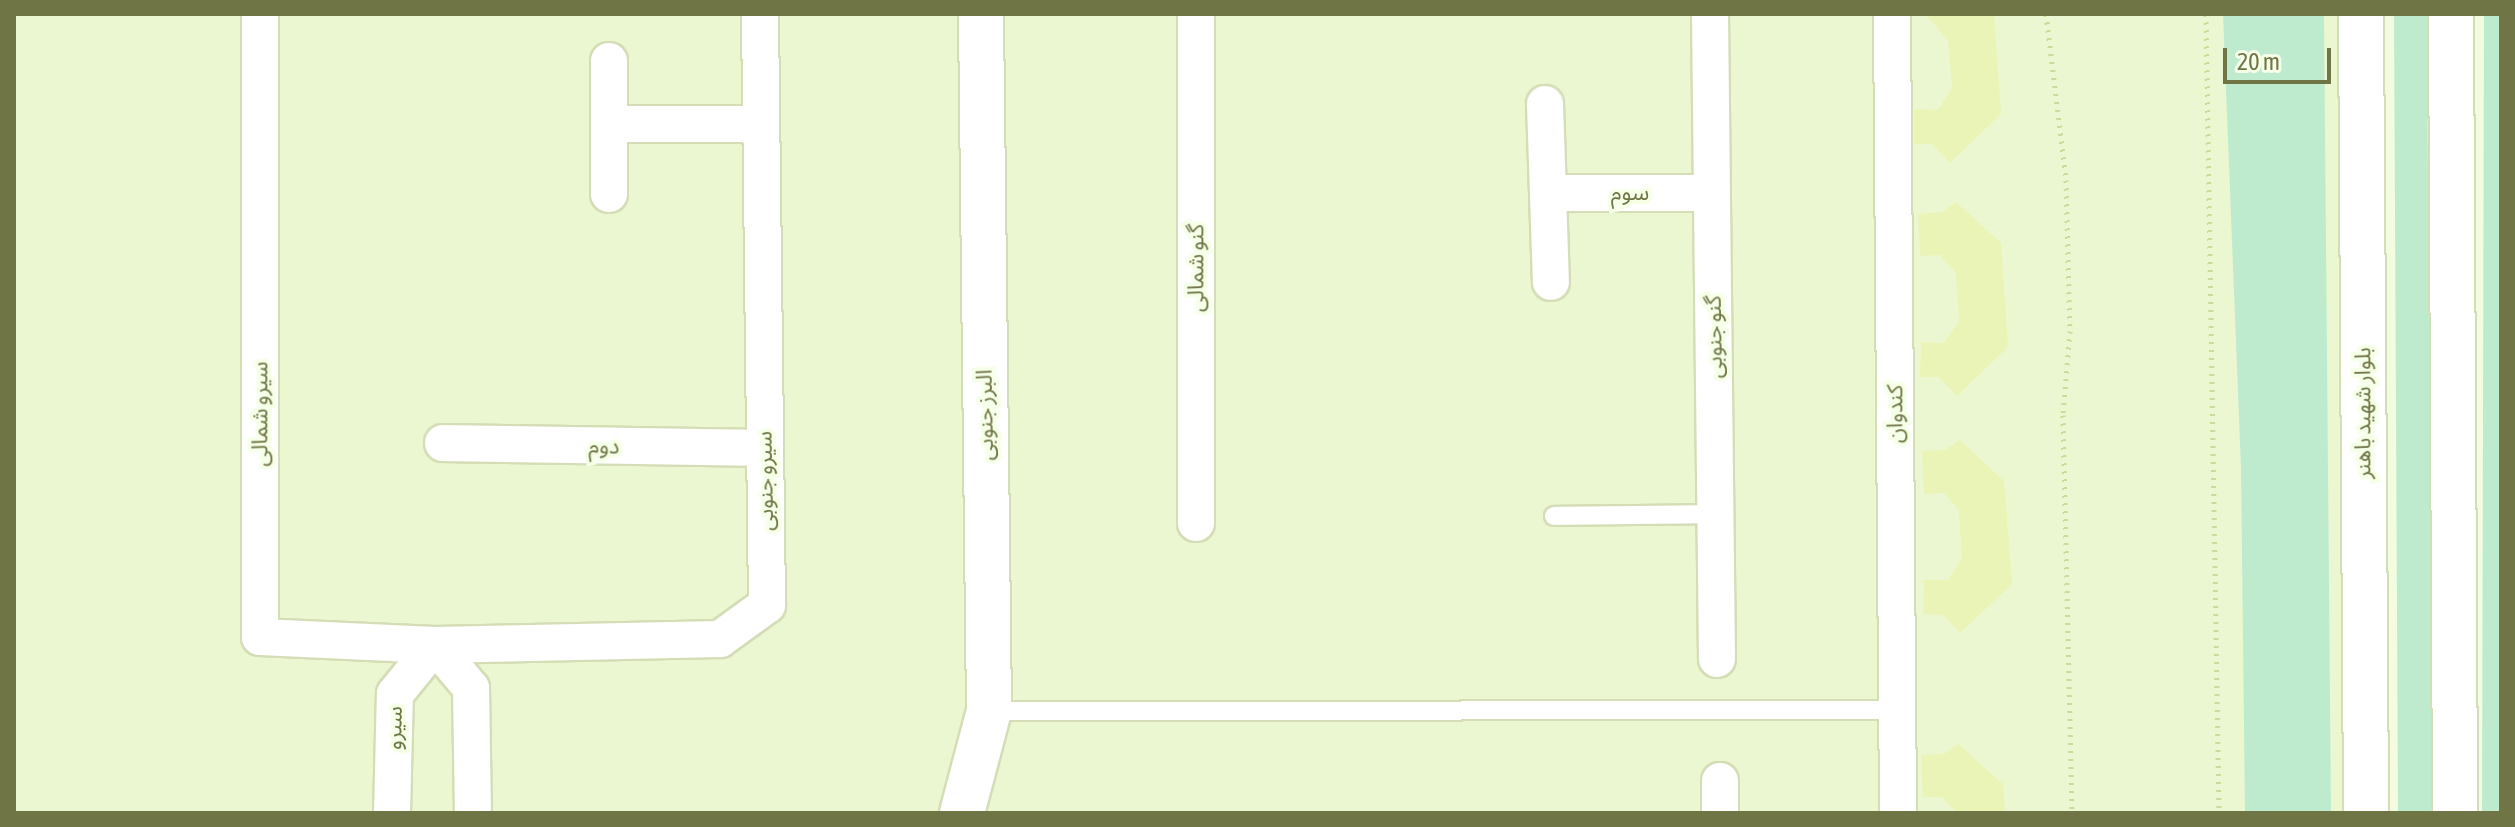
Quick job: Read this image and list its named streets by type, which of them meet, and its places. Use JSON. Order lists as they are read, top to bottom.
{
  "streets": {
    "main road": ["بلوار شهید باهنر", "البرز جنوبی"],
    "street": [
      "سوم",
      "گنو شمالی",
      "گنو جنوبی",
      "سیرو شمالی",
      "کندوان",
      "دوم",
      "سیرو جنوبی",
      "سیرو"
    ]
  },
  "crossings": [
    ["سوم", "گنو جنوبی"],
    ["سیرو شمالی", "سیرو جنوبی"],
    ["سیرو شمالی", "سیرو"],
    ["دوم", "سیرو جنوبی"],
    ["سیرو جنوبی", "سیرو"]
  ],
  "scale_bar": "20 m"
}
